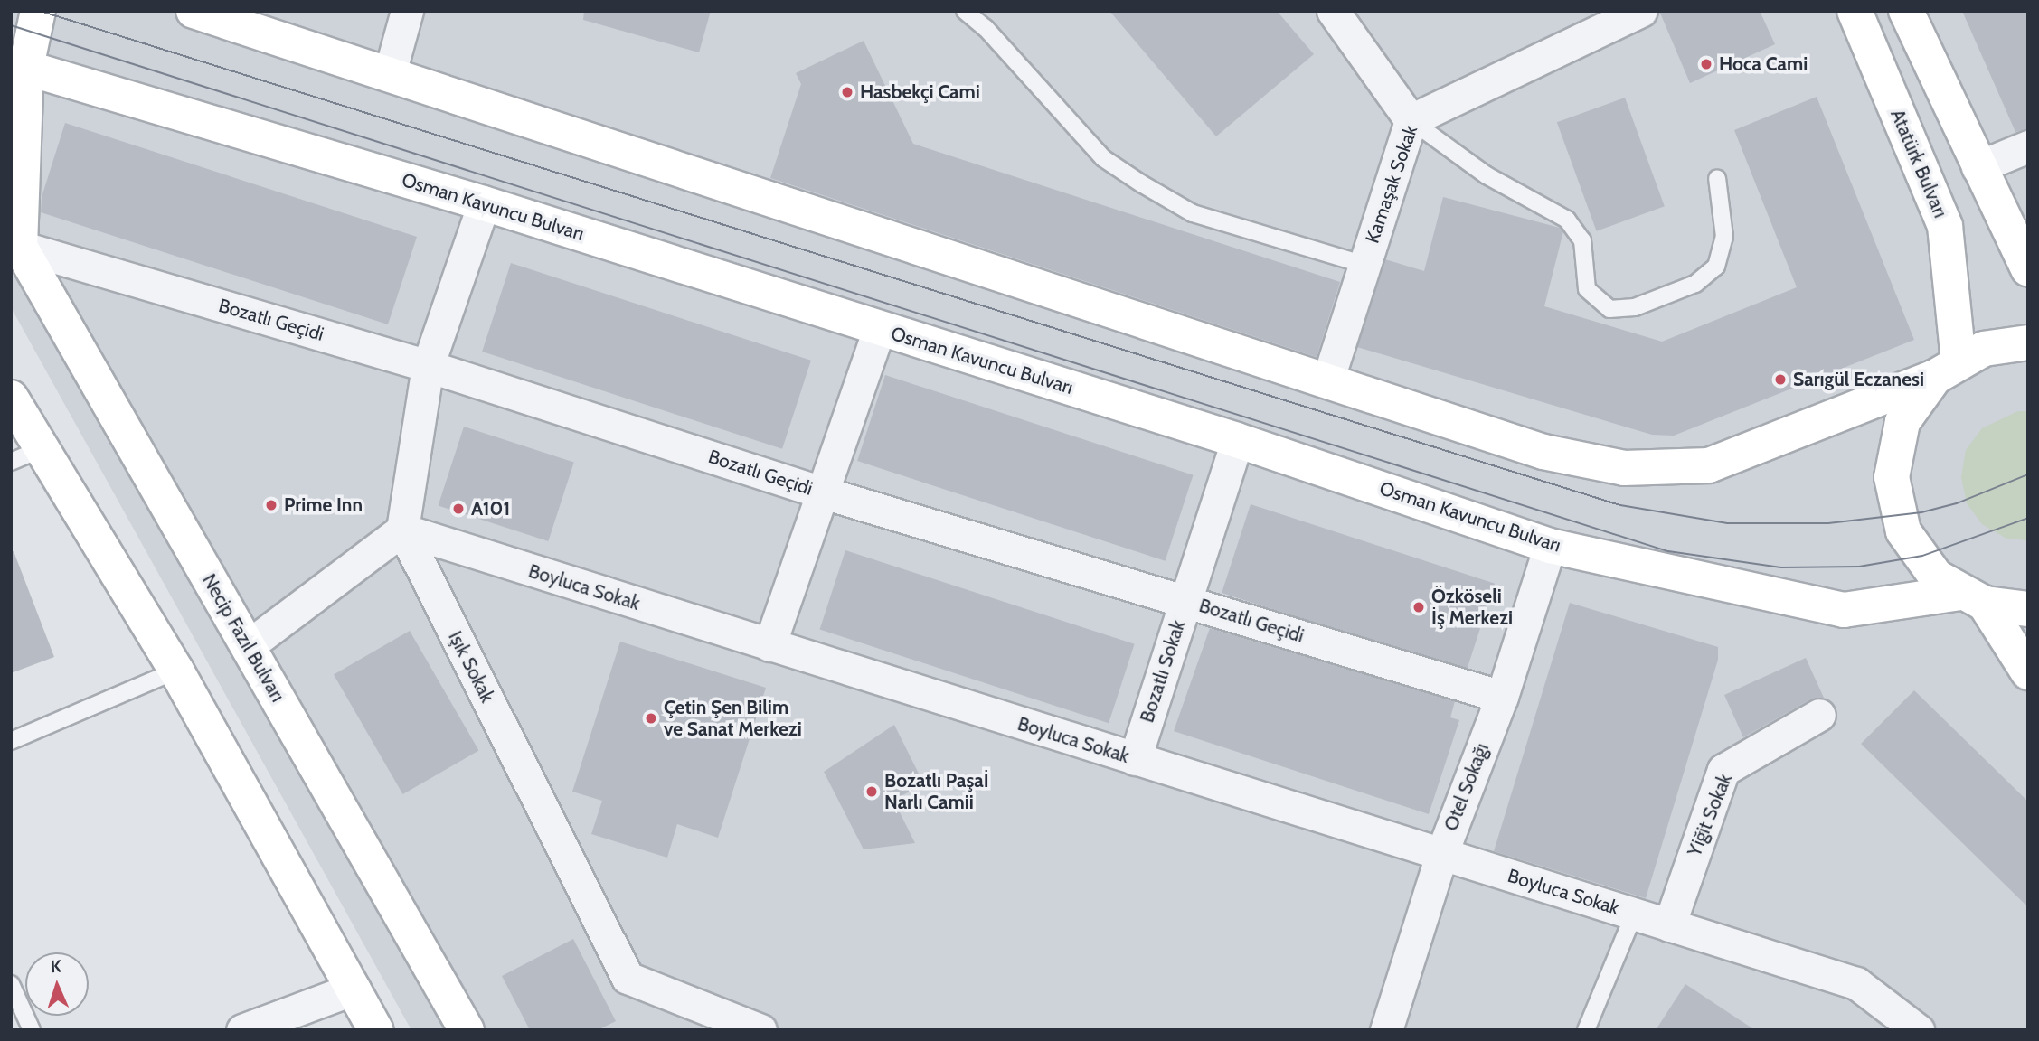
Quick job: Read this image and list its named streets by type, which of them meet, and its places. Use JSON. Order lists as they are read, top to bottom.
{
  "streets": {
    "main road": ["Atatürk Bulvarı", "Osman Kavuncu Bulvarı", "Necip Fazıl Bulvarı"],
    "street": [
      "Kamaşak Sokak",
      "Bozatlı Geçidi",
      "Boyluca Sokak",
      "Işık Sokak",
      "Bozatlı Sokak",
      "Otel Sokağı",
      "Yiğit Sokak"
    ]
  },
  "crossings": [
    ["Osman Kavuncu Bulvarı", "Bozatlı Sokak"],
    ["Osman Kavuncu Bulvarı", "Otel Sokağı"],
    ["Bozatlı Geçidi", "Necip Fazıl Bulvarı"],
    ["Bozatlı Geçidi", "Bozatlı Sokak"],
    ["Bozatlı Geçidi", "Otel Sokağı"],
    ["Boyluca Sokak", "Işık Sokak"],
    ["Boyluca Sokak", "Bozatlı Sokak"],
    ["Boyluca Sokak", "Otel Sokağı"],
    ["Boyluca Sokak", "Yiğit Sokak"]
  ],
  "places": [
    "Hoca Cami",
    "Hasbekçi Cami",
    "Sarıgül Eczanesi",
    "Prime Inn",
    "A101",
    "Özköseli İş Merkezi",
    "Çetin Şen Bilim ve Sanat Merkezi",
    "Bozatlı Paşaİ Narlı Camii"
  ],
  "north": "top"
}
